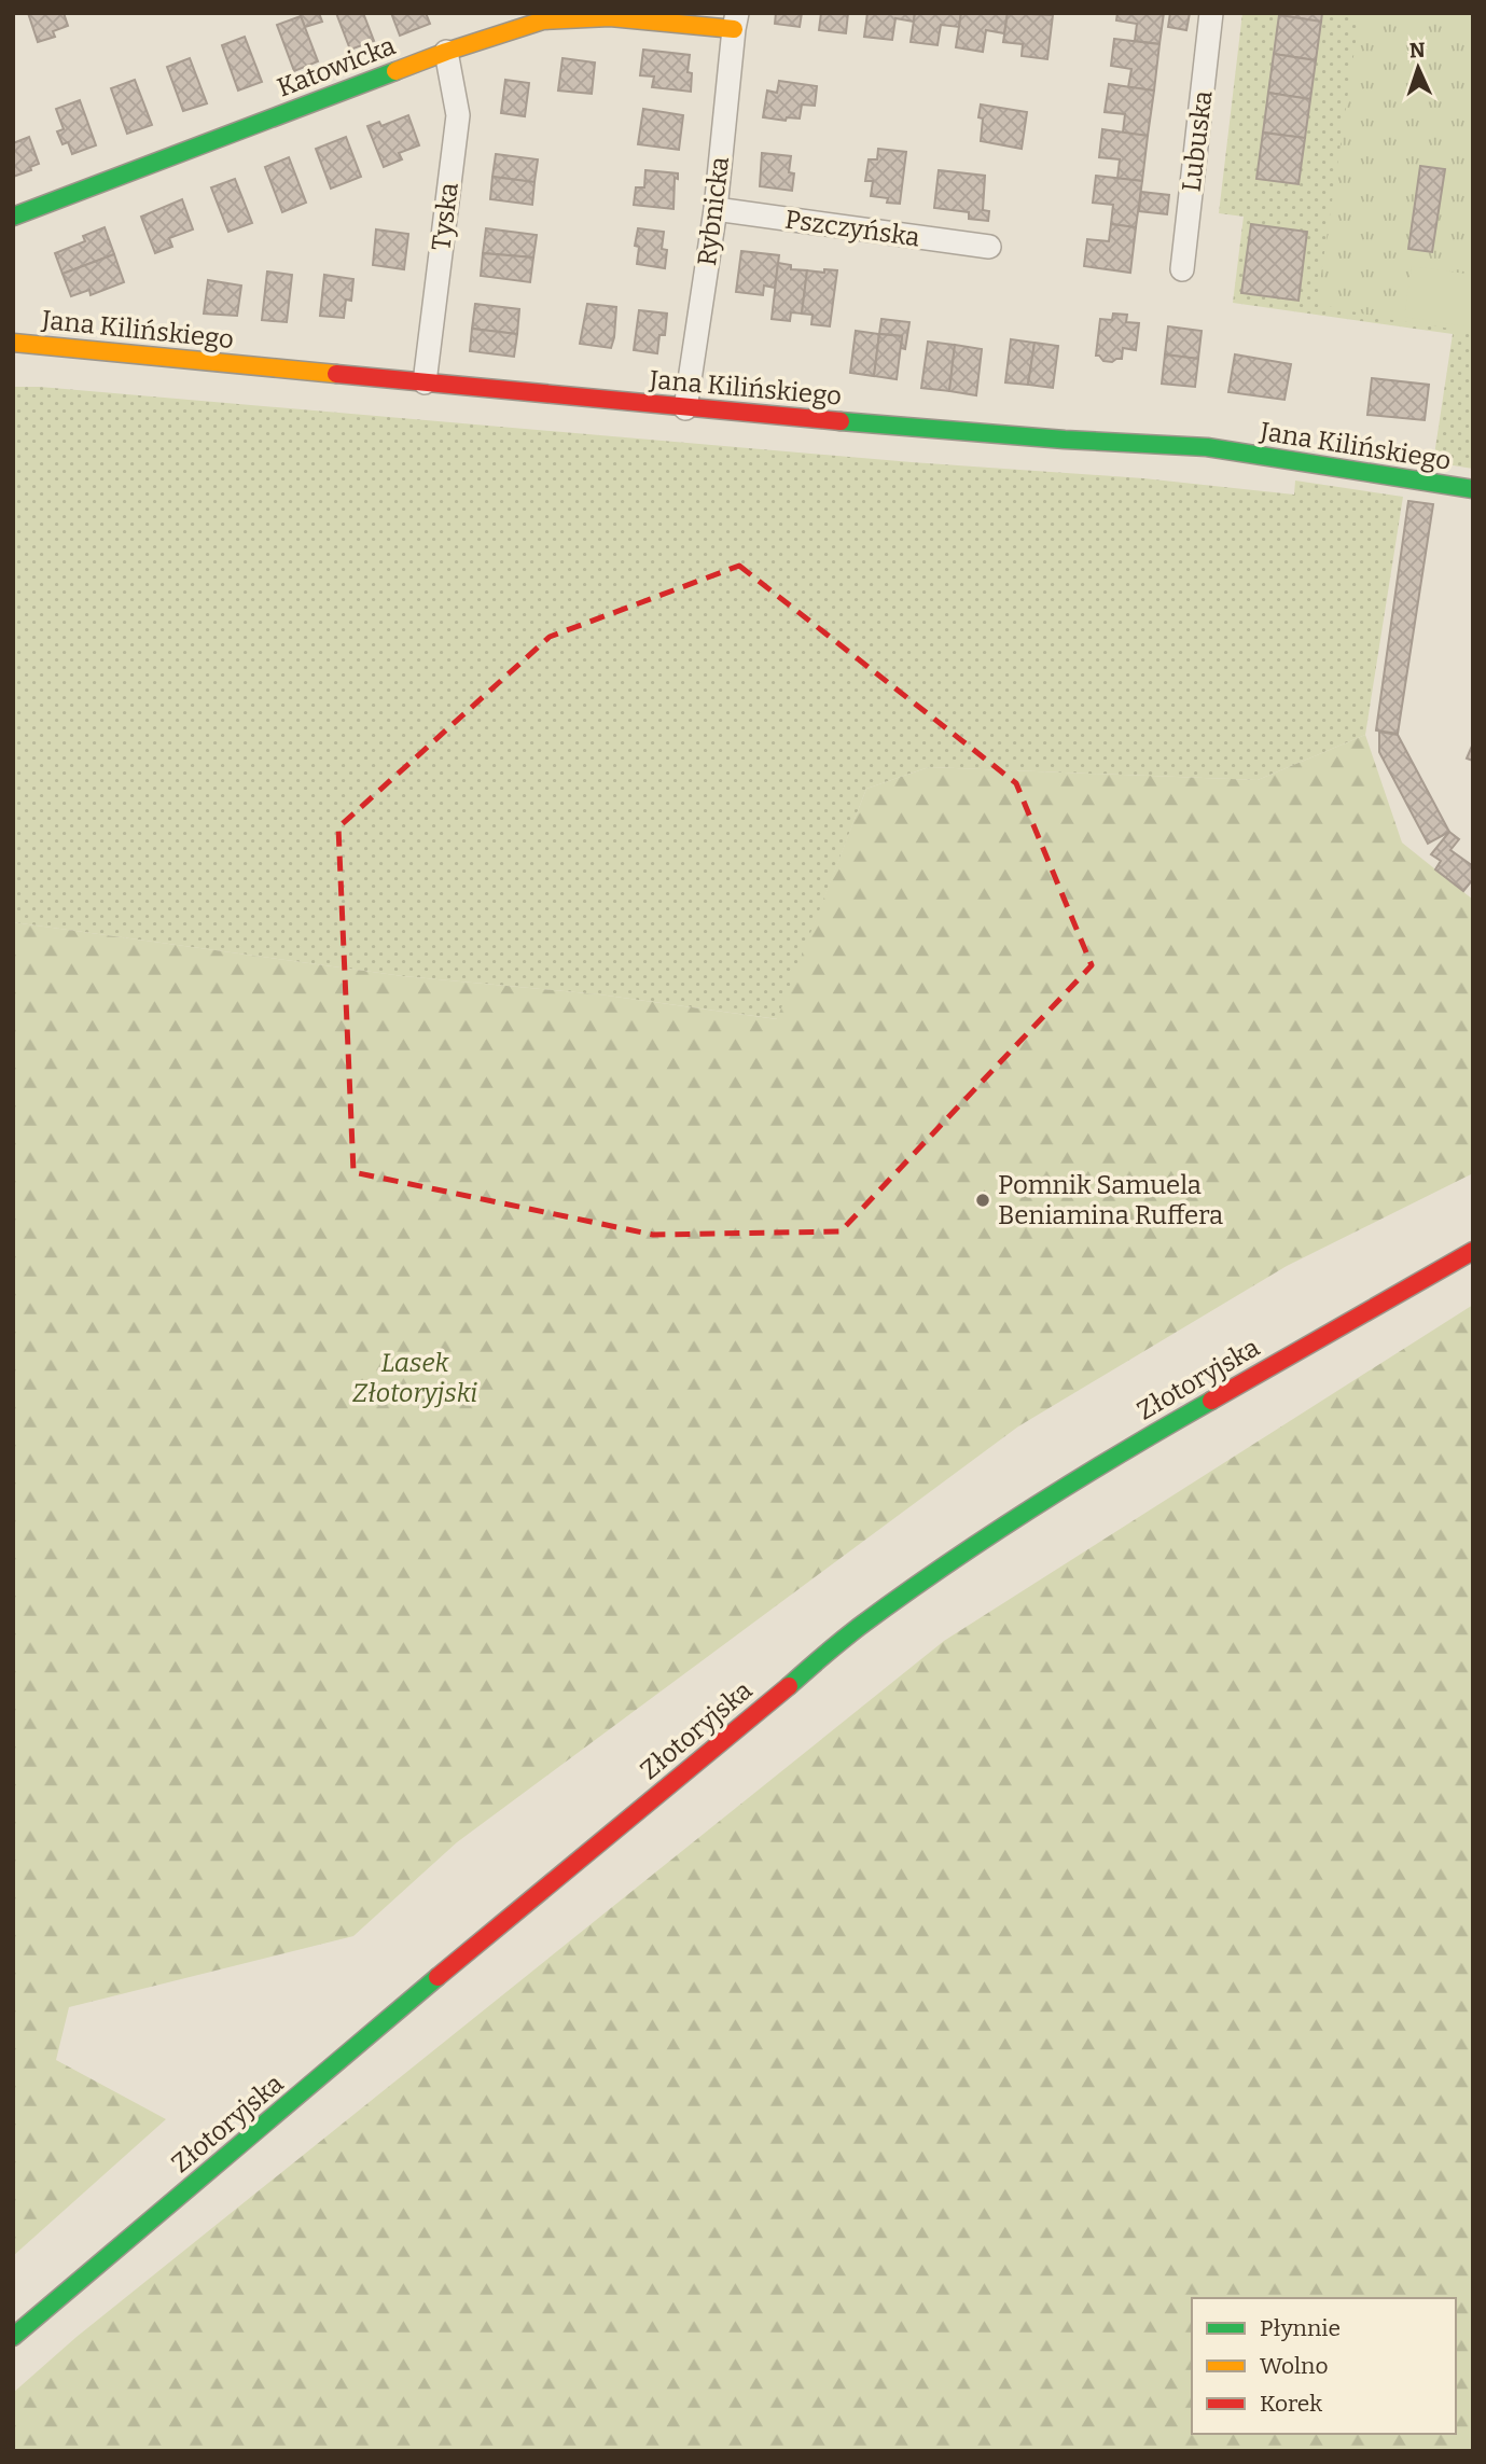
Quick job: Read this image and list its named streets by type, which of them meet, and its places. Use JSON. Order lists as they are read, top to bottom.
{
  "streets": {
    "street": [
      "Katowicka",
      "Lubuska",
      "Rybnicka",
      "Tyska",
      "Pszczyńska",
      "Jana Kilińskiego",
      "Złotoryjska"
    ]
  },
  "crossings": [
    ["Katowicka", "Rybnicka"],
    ["Katowicka", "Tyska"],
    ["Rybnicka", "Pszczyńska"],
    ["Rybnicka", "Jana Kilińskiego"],
    ["Tyska", "Jana Kilińskiego"]
  ],
  "parks": ["Lasek Złotoryjski"],
  "places": ["Pomnik Samuela Beniamina Ruffera"],
  "legend": ["Płynnie", "Wolno", "Korek"],
  "north": "top"
}
